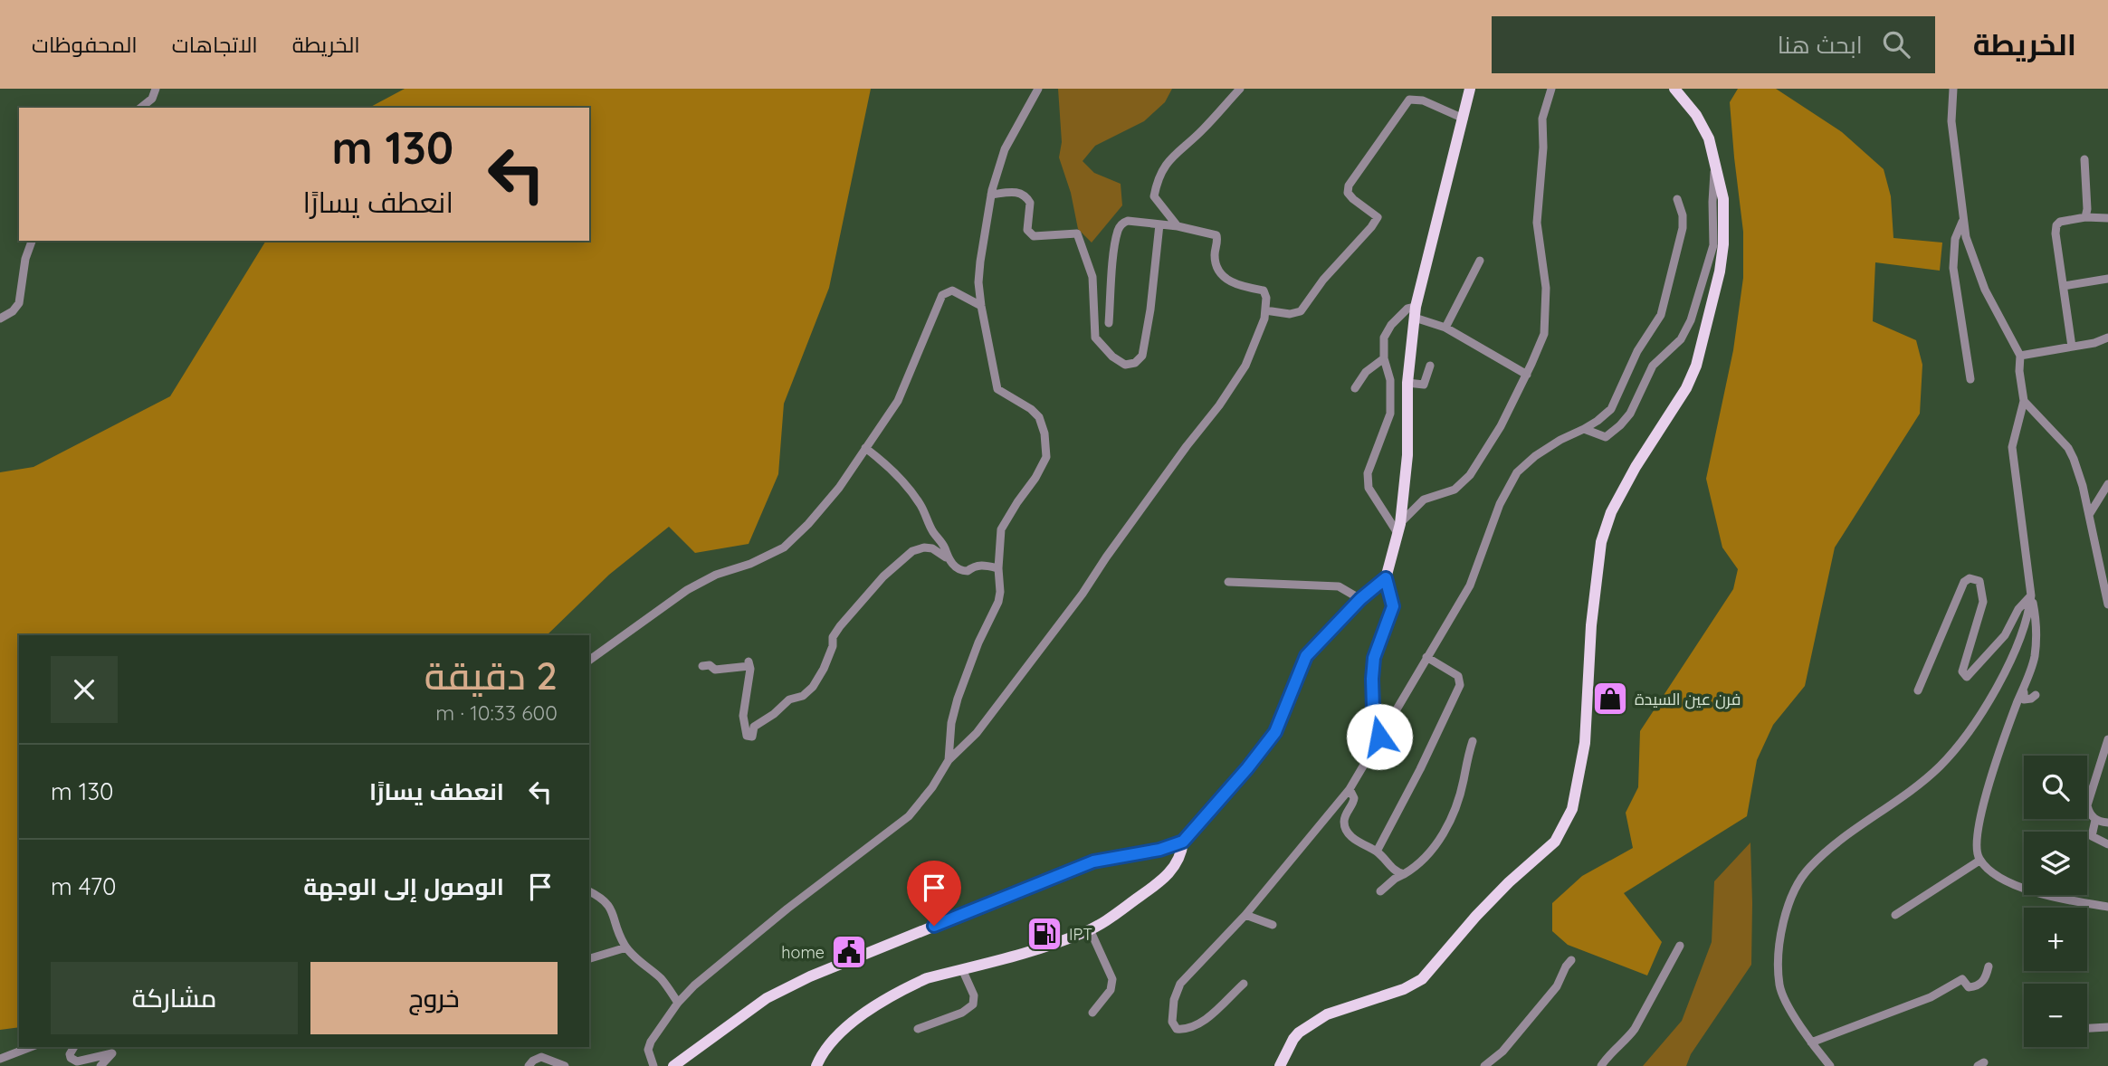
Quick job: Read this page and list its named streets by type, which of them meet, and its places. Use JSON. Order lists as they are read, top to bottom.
{
  "places": {
    "shop": ["فرن عين السيدة"],
    "fuel station": ["IPT"],
    "public building": ["home"]
  },
  "page": {
    "header": "الخريطة",
    "search": "ابحث هنا",
    "nav": ["الخريطة", "الاتجاهات", "المحفوظات"],
    "turn": ["130 m", "انعطف يسارًا"],
    "heading": ["2 دقيقة", "600 m · 10:33"],
    "list": [
      {
        "name": "انعطف يسارًا",
        "value": "130 m"
      },
      {
        "name": "الوصول إلى الوجهة",
        "value": "470 m"
      }
    ],
    "map_buttons": ["+", "−"],
    "buttons": ["خروج", "مشاركة"]
  }
}
